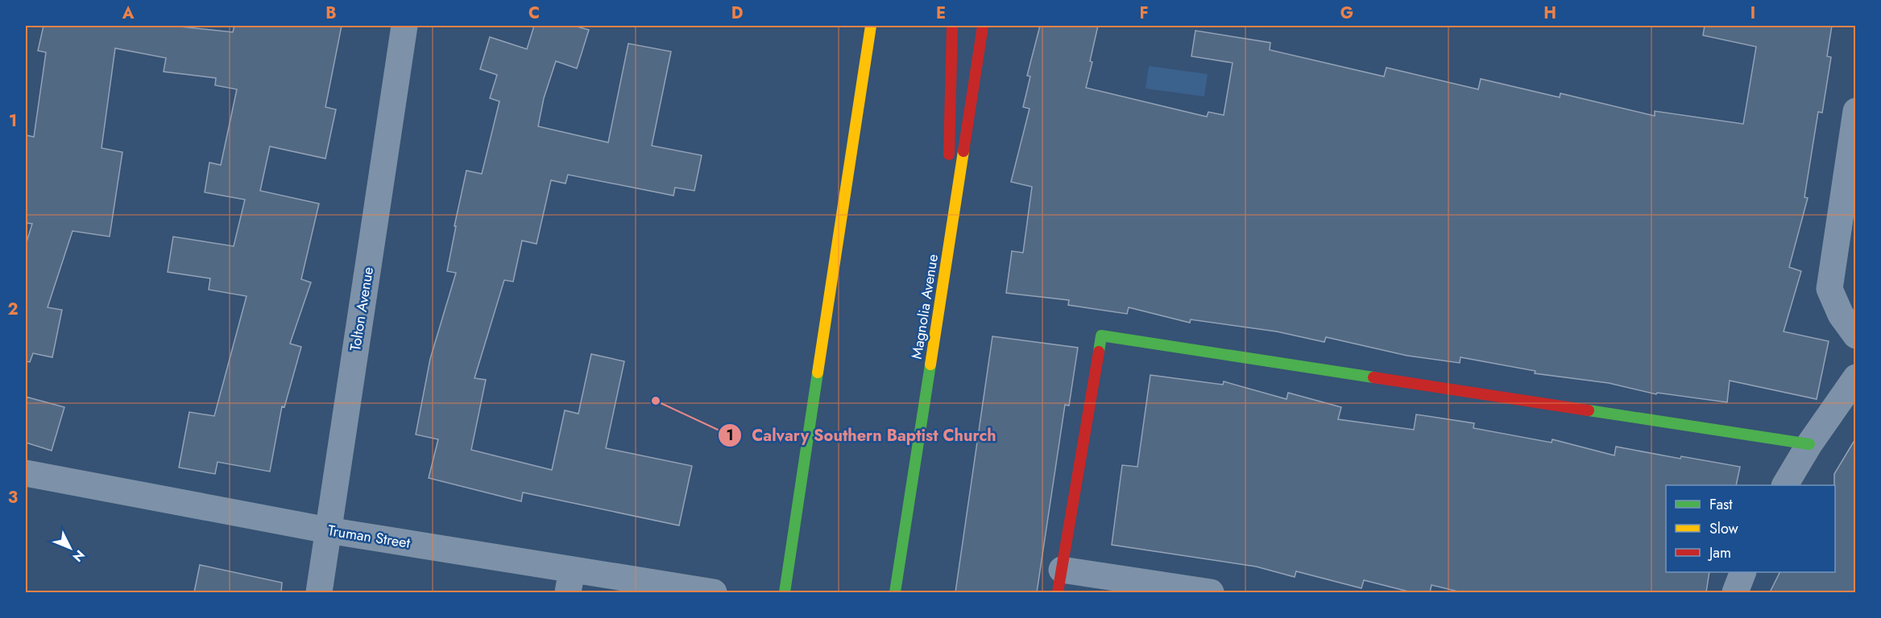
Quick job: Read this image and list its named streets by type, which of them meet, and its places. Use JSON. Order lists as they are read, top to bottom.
{
  "streets": {
    "main road": ["Magnolia Avenue"],
    "street": ["Tolton Avenue", "Truman Street"]
  },
  "crossings": [
    ["Tolton Avenue", "Truman Street"]
  ],
  "places": ["Calvary Southern Baptist Church"],
  "legend": ["Fast", "Slow", "Jam"],
  "north": "bottom right",
  "grid": {
    "columns": [
      "A",
      "B",
      "C",
      "D",
      "E",
      "F",
      "G",
      "H",
      "I"
    ],
    "rows": ["1", "2", "3"]
  }
}
